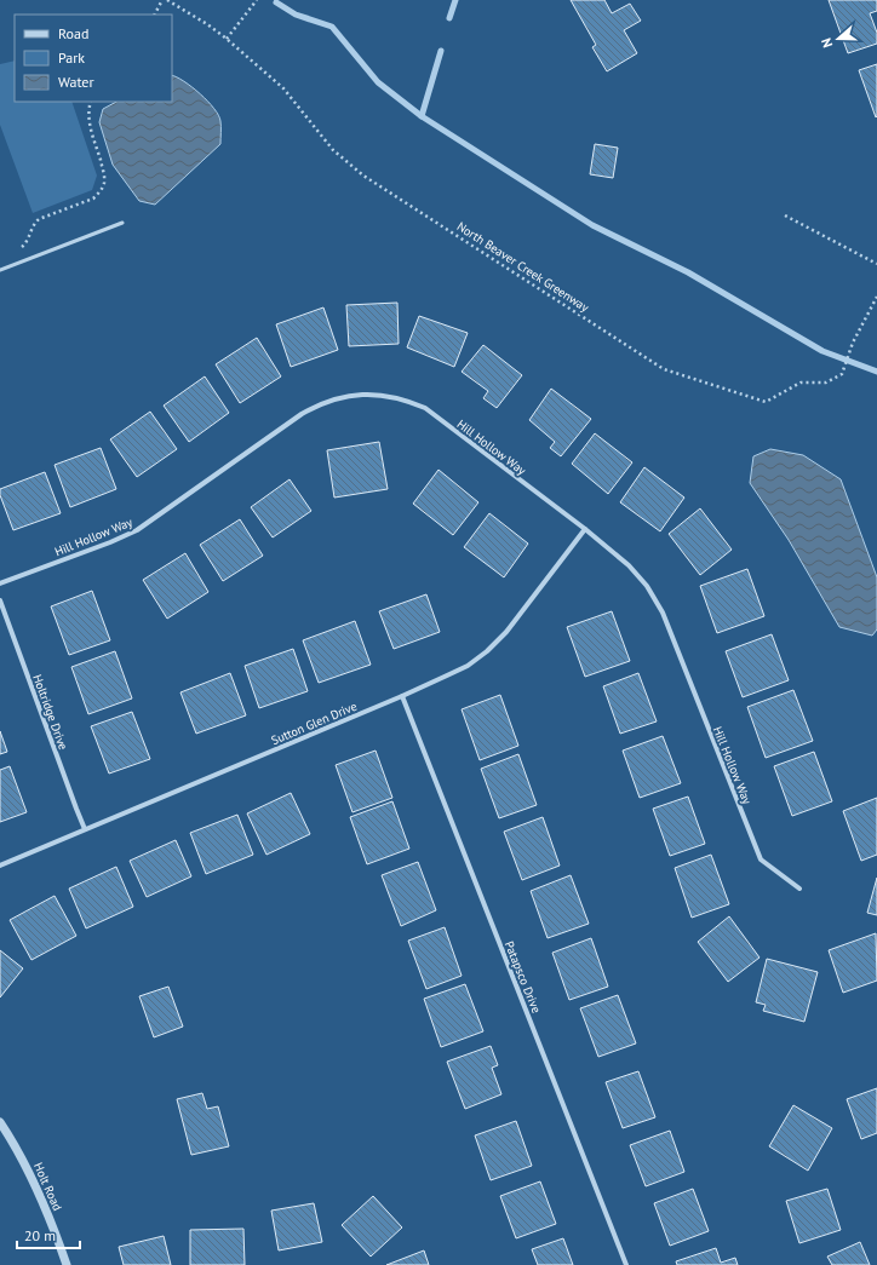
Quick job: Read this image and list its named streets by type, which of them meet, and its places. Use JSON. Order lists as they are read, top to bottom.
{
  "streets": {
    "street": [
      "Hill Hollow Way",
      "Holtridge Drive",
      "Sutton Glen Drive",
      "Patapsco Drive",
      "Holt Road"
    ],
    "path": ["North Beaver Creek Greenway"]
  },
  "crossings": [
    ["Hill Hollow Way", "Sutton Glen Drive"],
    ["Holtridge Drive", "Sutton Glen Drive"],
    ["Sutton Glen Drive", "Patapsco Drive"]
  ],
  "legend": ["Road", "Park", "Water"],
  "scale_bar": "20 m",
  "north": "left"
}
